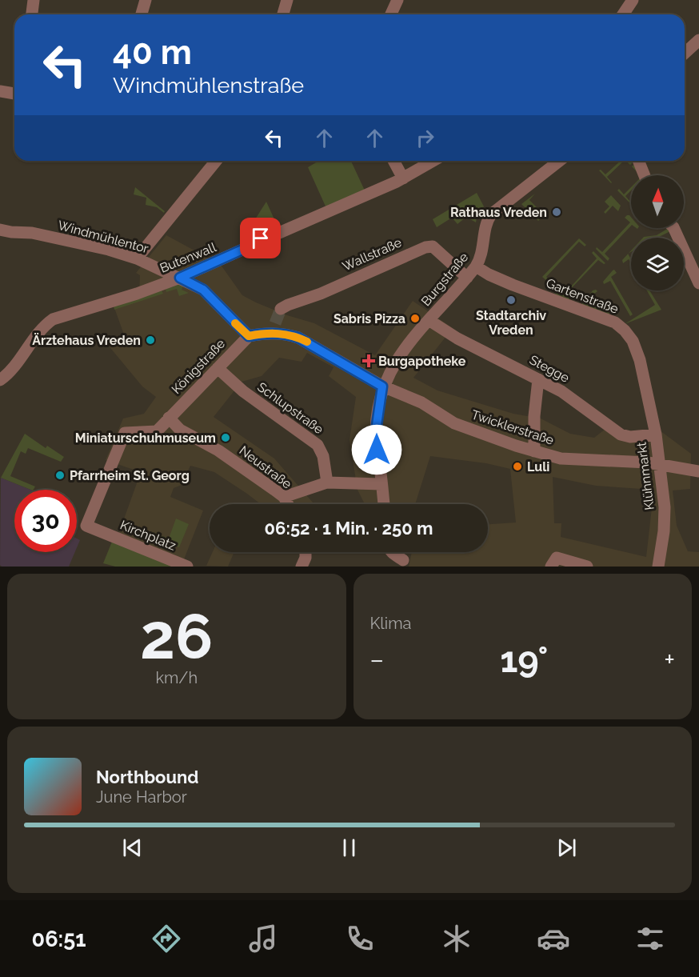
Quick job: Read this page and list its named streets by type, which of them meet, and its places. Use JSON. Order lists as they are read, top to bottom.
{
  "streets": {
    "street": [
      "Windmühlentor",
      "Wallstraße",
      "Butenwall",
      "Burgstraße",
      "Gartenstraße",
      "Königstraße",
      "Stegge",
      "Schlupstraße",
      "Twicklerstraße",
      "Neustraße",
      "Klühnmarkt",
      "Kirchplatz"
    ]
  },
  "crossings": [
    ["Windmühlentor", "Butenwall"],
    ["Windmühlentor", "Königstraße"],
    ["Windmühlentor", "Twicklerstraße"],
    ["Wallstraße", "Burgstraße"],
    ["Burgstraße", "Gartenstraße"],
    ["Burgstraße", "Stegge"],
    ["Burgstraße", "Twicklerstraße"],
    ["Gartenstraße", "Klühnmarkt"],
    ["Königstraße", "Schlupstraße"],
    ["Königstraße", "Twicklerstraße"],
    ["Königstraße", "Neustraße"],
    ["Königstraße", "Kirchplatz"],
    ["Stegge", "Klühnmarkt"],
    ["Twicklerstraße", "Klühnmarkt"]
  ],
  "places": {
    "other": [
      "Rathaus Vreden",
      "Stadtarchiv Vreden",
      "Sabris Pizza",
      "Ärztehaus Vreden",
      "Miniaturschuhmuseum",
      "Luli",
      "Pfarrheim St. Georg"
    ],
    "health": ["Burgapotheke"]
  },
  "north": "top",
  "page": {
    "turn": ["40 m", "Windmühlenstraße"],
    "limit": "30",
    "trip": "06:52 · 1 Min. · 250 m",
    "tile": [
      ["26", "km/h"],
      "Klima"
    ],
    "heat": ["−", "19°", "+"],
    "song": ["Northbound", "June Harbor"],
    "tabs": "06:51"
  }
}
